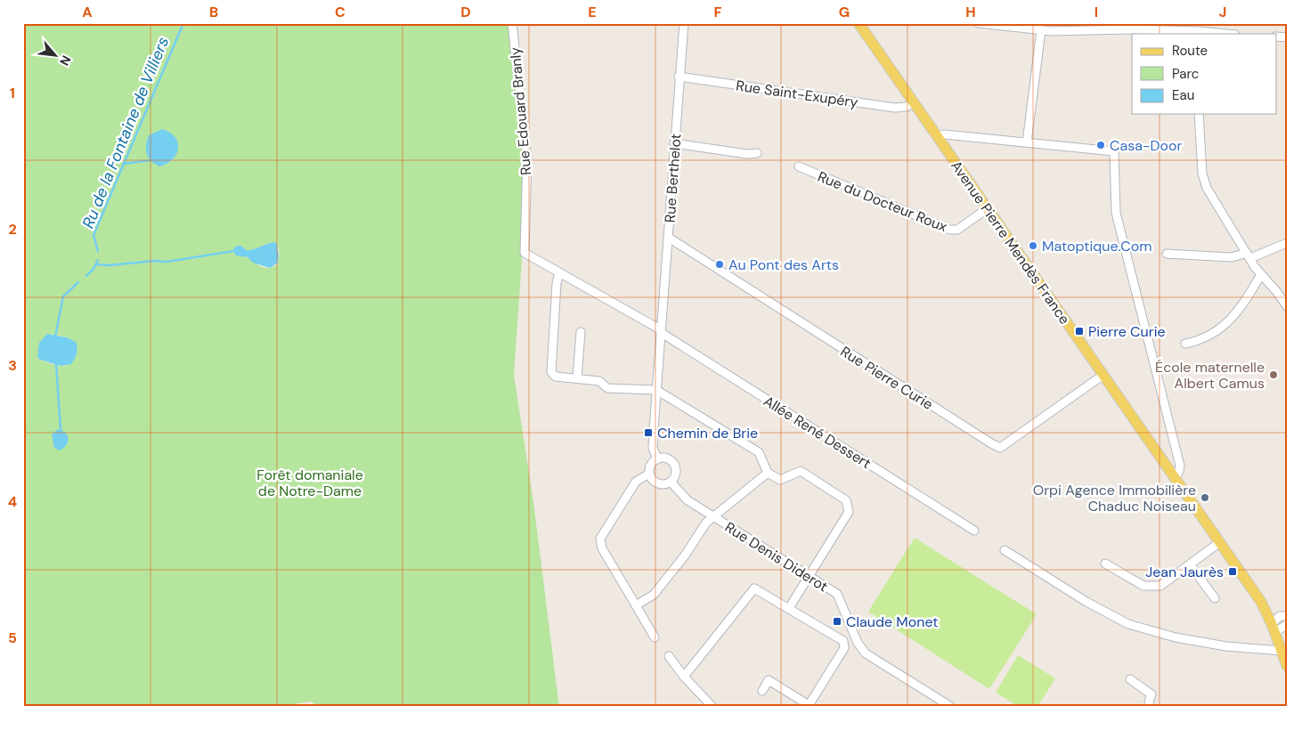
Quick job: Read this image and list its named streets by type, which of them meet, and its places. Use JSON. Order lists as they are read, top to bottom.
{
  "streets": {
    "main road": ["Avenue Pierre Mendès France"],
    "street": [
      "Rue Saint-Exupéry",
      "Rue Edouard Branly",
      "Rue Berthelot",
      "Rue du Docteur Roux",
      "Rue Pierre Curie",
      "Allée René Dessert",
      "Rue Denis Diderot"
    ]
  },
  "crossings": [
    ["Rue Saint-Exupéry", "Rue Berthelot"],
    ["Rue Saint-Exupéry", "Avenue Pierre Mendès France"],
    ["Rue Edouard Branly", "Allée René Dessert"],
    ["Rue Berthelot", "Rue Pierre Curie"],
    ["Rue Berthelot", "Allée René Dessert"],
    ["Rue du Docteur Roux", "Avenue Pierre Mendès France"],
    ["Avenue Pierre Mendès France", "Rue Pierre Curie"]
  ],
  "water": ["Ru de la Fontaine de Villiers"],
  "parks": ["Forêt domaniale de Notre-Dame"],
  "places": {
    "other": [
      "Casa-Door",
      "Matoptique.Com",
      "Au Pont des Arts",
      "École maternelle Albert Camus",
      "Orpi Agence Immobilière Chaduc Noiseau"
    ],
    "transit": [
      "Pierre Curie",
      "Chemin de Brie",
      "Jean Jaurès",
      "Claude Monet"
    ]
  },
  "legend": ["Route", "Parc", "Eau"],
  "north": "bottom right",
  "grid": {
    "columns": [
      "A",
      "B",
      "C",
      "D",
      "E",
      "F",
      "G",
      "H",
      "I",
      "J"
    ],
    "rows": [
      "1",
      "2",
      "3",
      "4",
      "5"
    ]
  }
}
